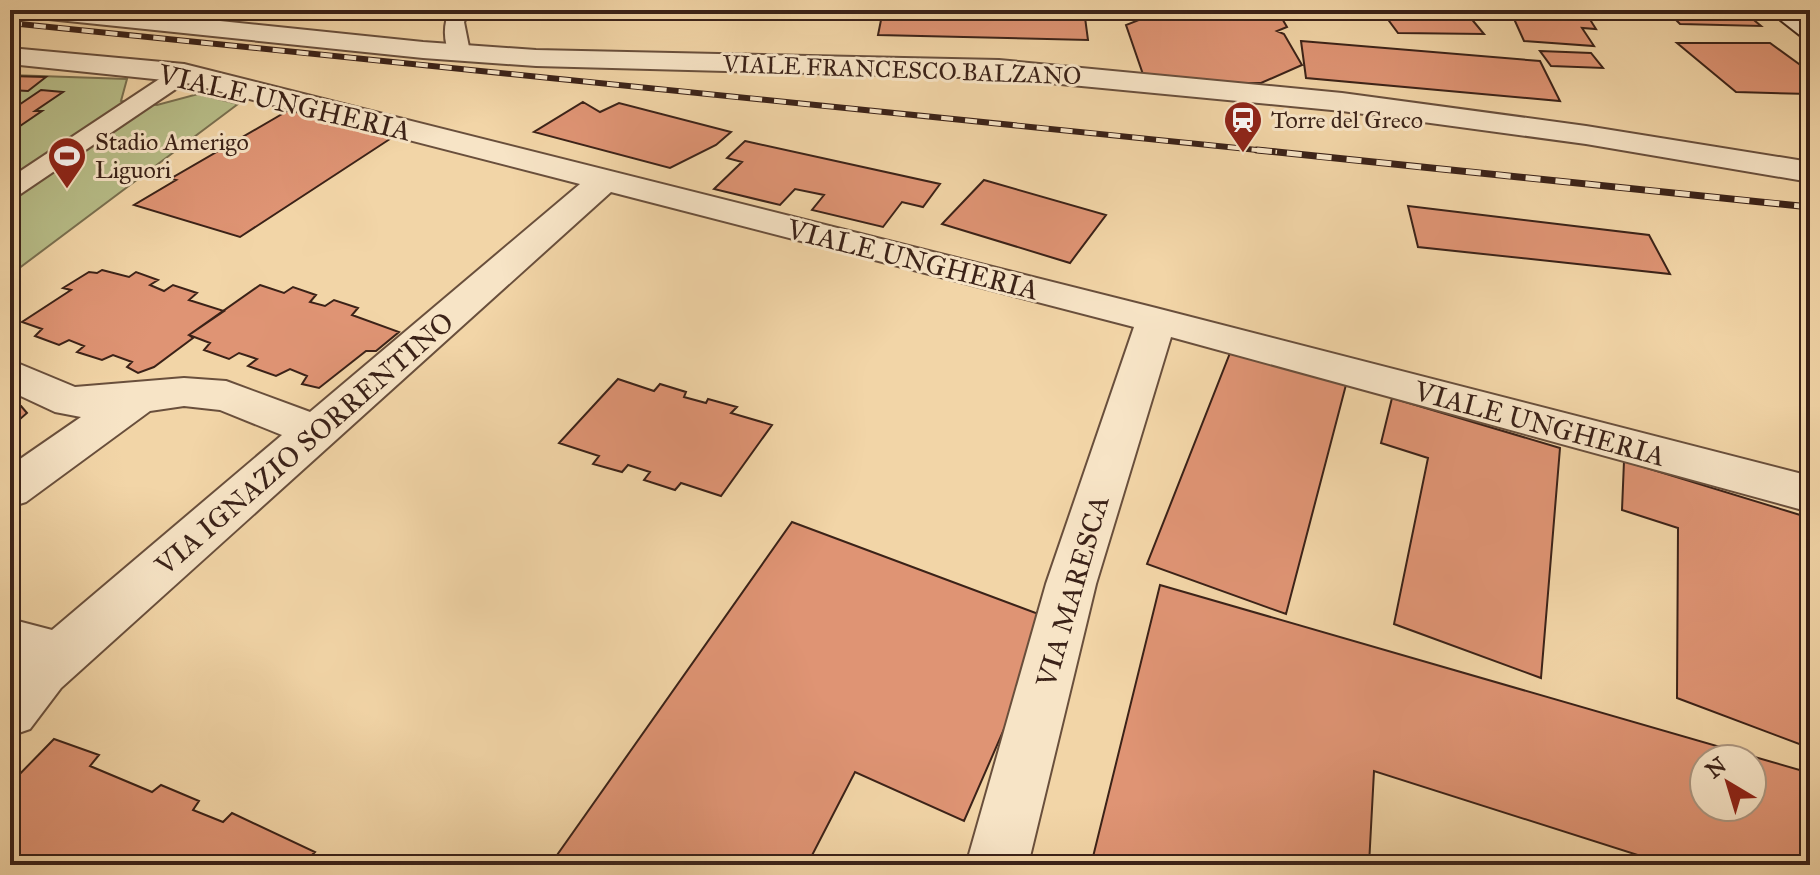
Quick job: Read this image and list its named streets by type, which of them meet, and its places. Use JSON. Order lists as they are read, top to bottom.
{
  "streets": {
    "street": [
      "VIALE FRANCESCO BALZANO",
      "VIALE UNGHERIA",
      "VIA IGNAZIO SORRENTINO",
      "VIA MARESCA"
    ]
  },
  "crossings": [
    ["VIALE UNGHERIA", "VIA IGNAZIO SORRENTINO"],
    ["VIALE UNGHERIA", "VIA MARESCA"]
  ],
  "places": {
    "station": ["Torre del Greco"],
    "sports": ["Stadio Amerigo Liguori"]
  },
  "north": "top left"
}
